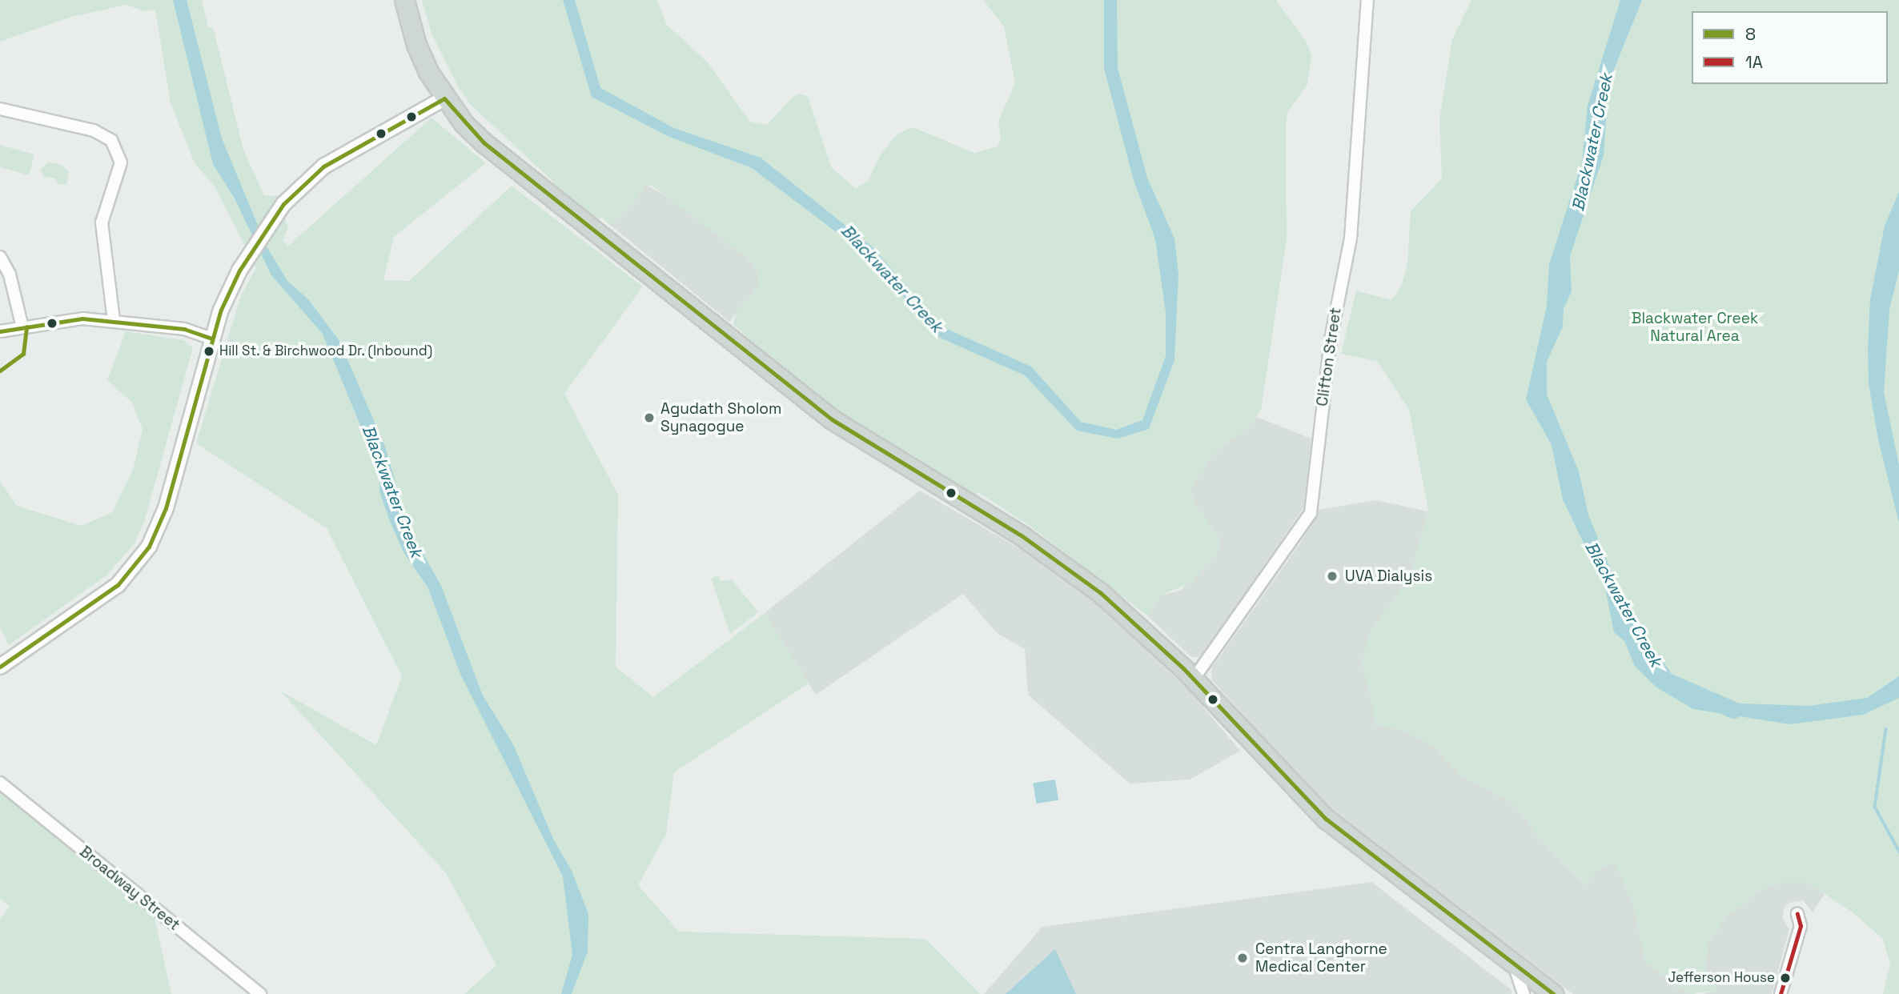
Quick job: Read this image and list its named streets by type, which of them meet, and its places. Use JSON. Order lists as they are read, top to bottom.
{
  "streets": {
    "street": ["Clifton Street", "Broadway Street"]
  },
  "water": ["Blackwater Creek"],
  "parks": ["Blackwater Creek Natural Area"],
  "places": [
    "Hill St. & Birchwood Dr. (Inbound)",
    "Agudath Sholom Synagogue",
    "UVA Dialysis",
    "Centra Langhorne Medical Center",
    "Jefferson House"
  ],
  "lines": ["transit line 8", "transit line 1A"],
  "legend": ["8", "1A"]
}
